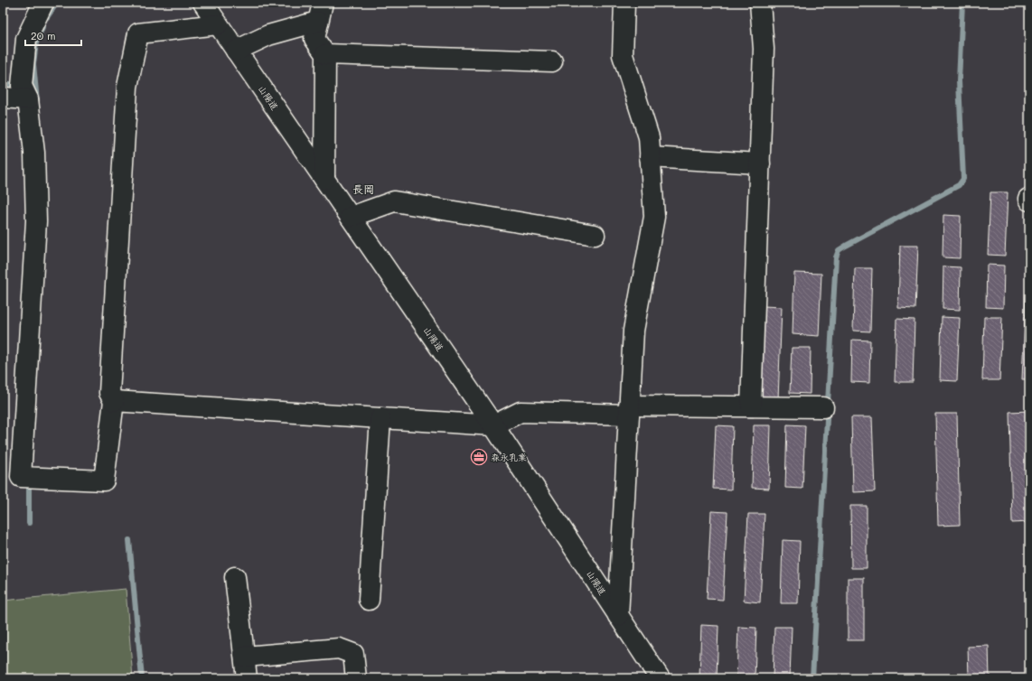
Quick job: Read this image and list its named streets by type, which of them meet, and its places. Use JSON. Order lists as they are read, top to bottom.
{
  "streets": {
    "street": ["山陽道"]
  },
  "districts": ["長岡"],
  "places": {
    "office": ["森永乳業"]
  },
  "scale_bar": "20 m"
}
